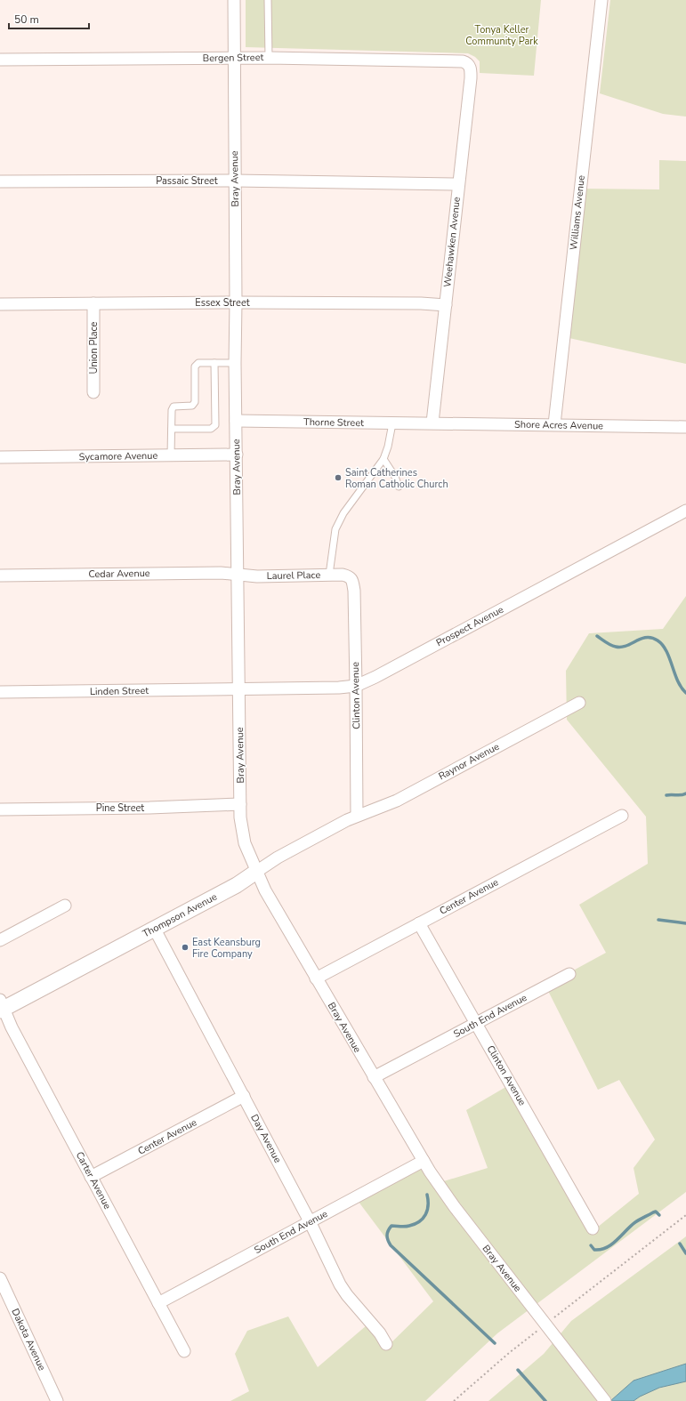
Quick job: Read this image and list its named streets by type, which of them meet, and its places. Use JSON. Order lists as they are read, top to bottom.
{
  "streets": {
    "street": [
      "Bergen Street",
      "Bray Avenue",
      "Passaic Street",
      "Williams Avenue",
      "Weehawken Avenue",
      "Essex Street",
      "Union Place",
      "Thorne Street",
      "Shore Acres Avenue",
      "Sycamore Avenue",
      "Cedar Avenue",
      "Laurel Place",
      "Prospect Avenue",
      "Linden Street",
      "Clinton Avenue",
      "Raynor Avenue",
      "Pine Street",
      "Center Avenue",
      "Thompson Avenue",
      "South End Avenue",
      "Day Avenue",
      "Carter Avenue",
      "Dakota Avenue"
    ]
  },
  "crossings": [
    ["Bergen Street", "Bray Avenue"],
    ["Bergen Street", "Weehawken Avenue"],
    ["Bray Avenue", "Passaic Street"],
    ["Bray Avenue", "Essex Street"],
    ["Bray Avenue", "Thorne Street"],
    ["Bray Avenue", "Sycamore Avenue"],
    ["Bray Avenue", "Cedar Avenue"],
    ["Bray Avenue", "Laurel Place"],
    ["Bray Avenue", "Prospect Avenue"],
    ["Bray Avenue", "Linden Street"],
    ["Bray Avenue", "Pine Street"],
    ["Bray Avenue", "Center Avenue"],
    ["Bray Avenue", "Thompson Avenue"],
    ["Bray Avenue", "South End Avenue"],
    ["Passaic Street", "Weehawken Avenue"],
    ["Williams Avenue", "Shore Acres Avenue"],
    ["Weehawken Avenue", "Essex Street"],
    ["Weehawken Avenue", "Thorne Street"],
    ["Weehawken Avenue", "Shore Acres Avenue"],
    ["Essex Street", "Union Place"],
    ["Thorne Street", "Shore Acres Avenue"],
    ["Cedar Avenue", "Laurel Place"],
    ["Laurel Place", "Clinton Avenue"],
    ["Prospect Avenue", "Linden Street"],
    ["Prospect Avenue", "Clinton Avenue"],
    ["Clinton Avenue", "Raynor Avenue"],
    ["Clinton Avenue", "Center Avenue"],
    ["Clinton Avenue", "Thompson Avenue"],
    ["Clinton Avenue", "South End Avenue"],
    ["Raynor Avenue", "Thompson Avenue"],
    ["Center Avenue", "Day Avenue"],
    ["Center Avenue", "Carter Avenue"],
    ["Thompson Avenue", "Day Avenue"],
    ["Thompson Avenue", "Carter Avenue"],
    ["South End Avenue", "Day Avenue"],
    ["South End Avenue", "Carter Avenue"]
  ],
  "parks": ["Tonya Keller Community Park"],
  "places": ["Saint Catherines Roman Catholic Church", "East Keansburg Fire Company"],
  "scale_bar": "50 m"
}
